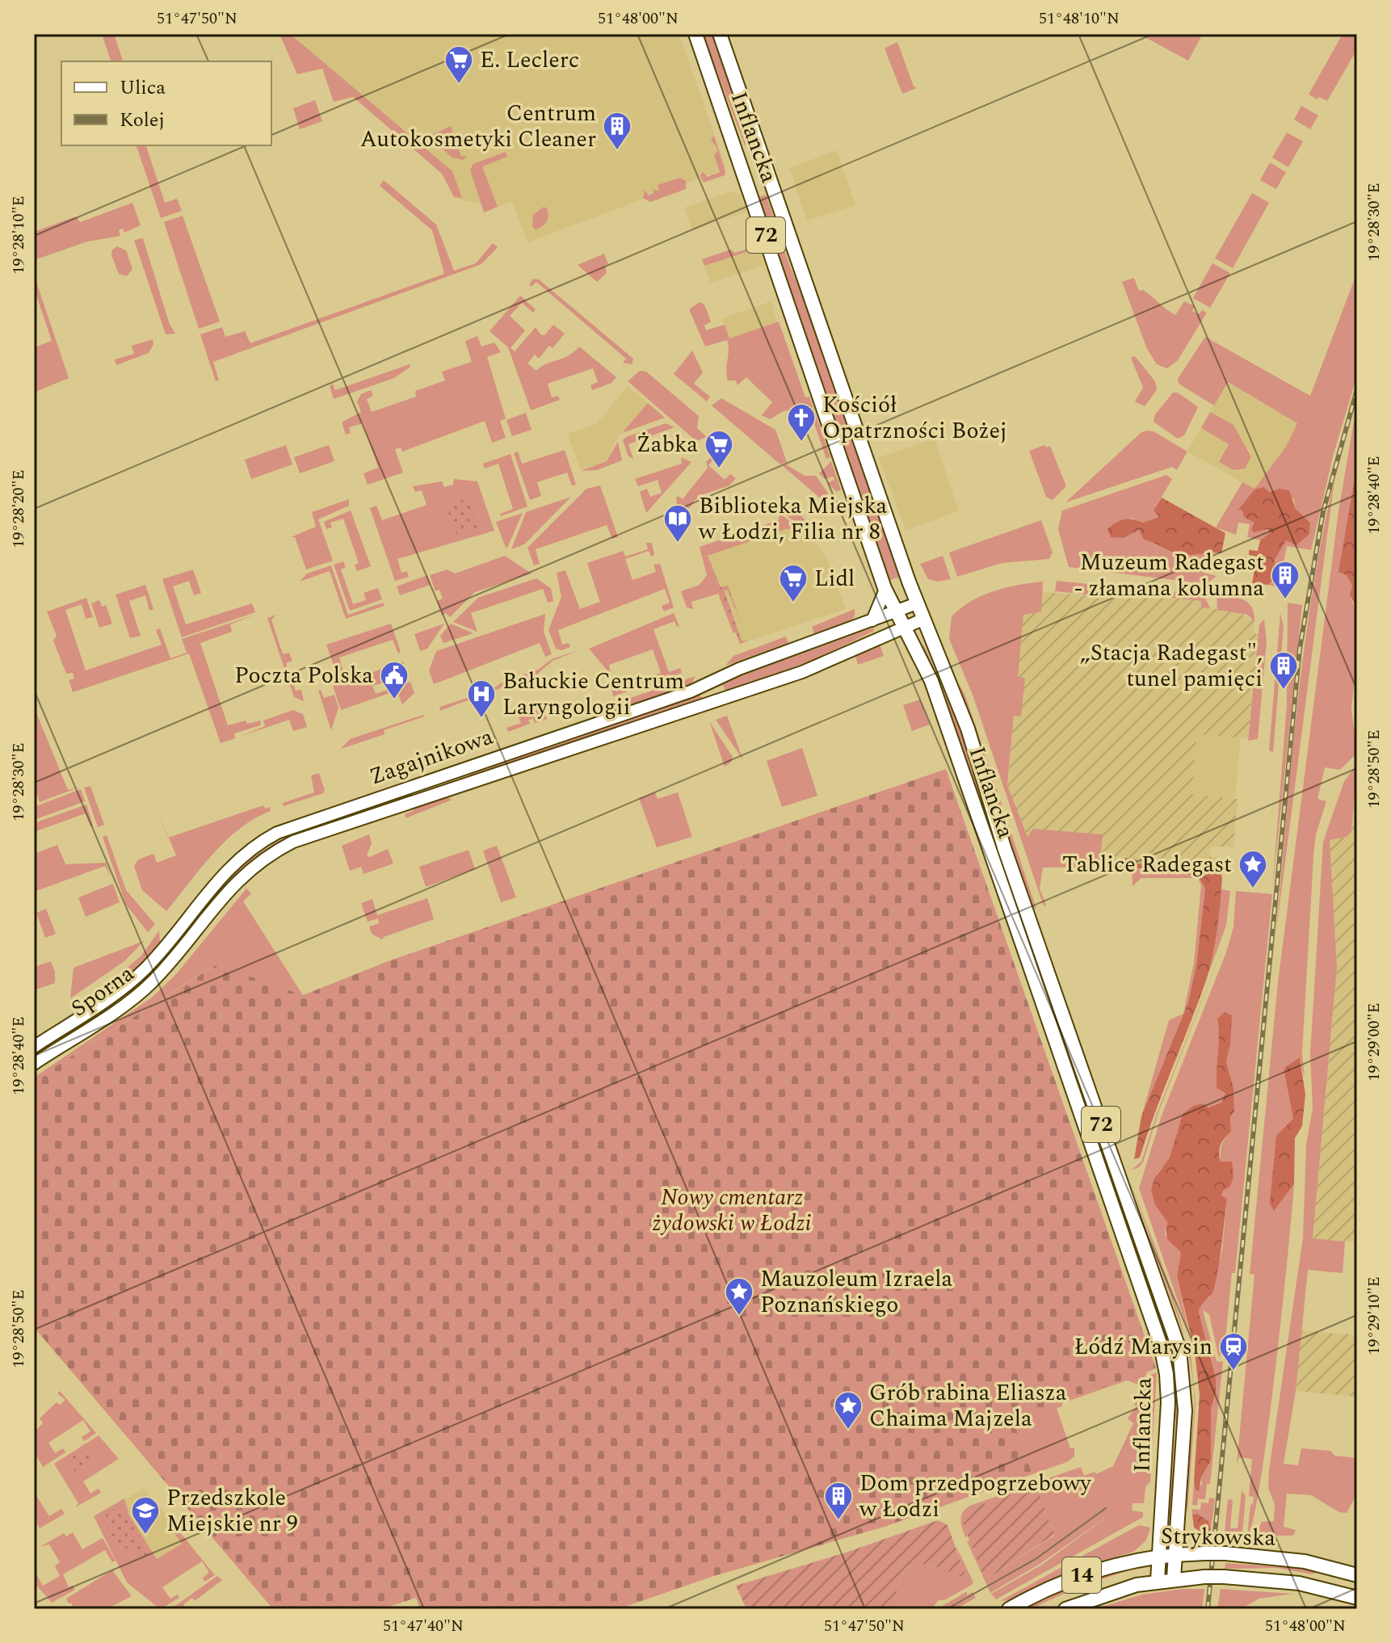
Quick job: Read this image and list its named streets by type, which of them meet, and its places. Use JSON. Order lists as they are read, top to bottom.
{
  "streets": {
    "main road": [
      "Inflancka",
      "72",
      "Strykowska",
      "14"
    ],
    "street": ["Zagajnikowa", "Sporna"]
  },
  "crossings": [
    ["Inflancka", "Zagajnikowa"],
    ["Inflancka", "Strykowska"],
    ["Zagajnikowa", "Sporna"]
  ],
  "parks": ["Nowy cmentarz żydowski w Łodzi"],
  "places": {
    "supermarket": ["E. Leclerc", "Żabka", "Lidl"],
    "building": [
      "Centrum Autokosmetyki Cleaner",
      "Muzeum Radegast - złamana kolumna",
      "„Stacja Radegast\", tunel pamięci",
      "Dom przedpogrzebowy w Łodzi"
    ],
    "church": ["Kościół Opatrzności Bożej"],
    "library": ["Biblioteka Miejska w Łodzi, Filia nr 8"],
    "public building": ["Poczta Polska"],
    "hospital": ["Bałuckie Centrum Laryngologii"],
    "place": ["Tablice Radegast", "Mauzoleum Izraela Poznańskiego", "Grób rabina Eliasza Chaima Majzela"],
    "station": ["Łódź Marysin"],
    "school or university": ["Przedszkole Miejskie nr 9"]
  },
  "legend": ["Ulica", "Kolej"],
  "coordinates": [
    "51°47'50\"N",
    "51°48'00\"N",
    "51°48'10\"N",
    "19°28'30\"E",
    "19°28'10\"E",
    "19°28'40\"E",
    "19°28'20\"E",
    "19°28'50\"E",
    "19°29'00\"E",
    "19°29'10\"E",
    "51°47'40\"N"
  ]
}
